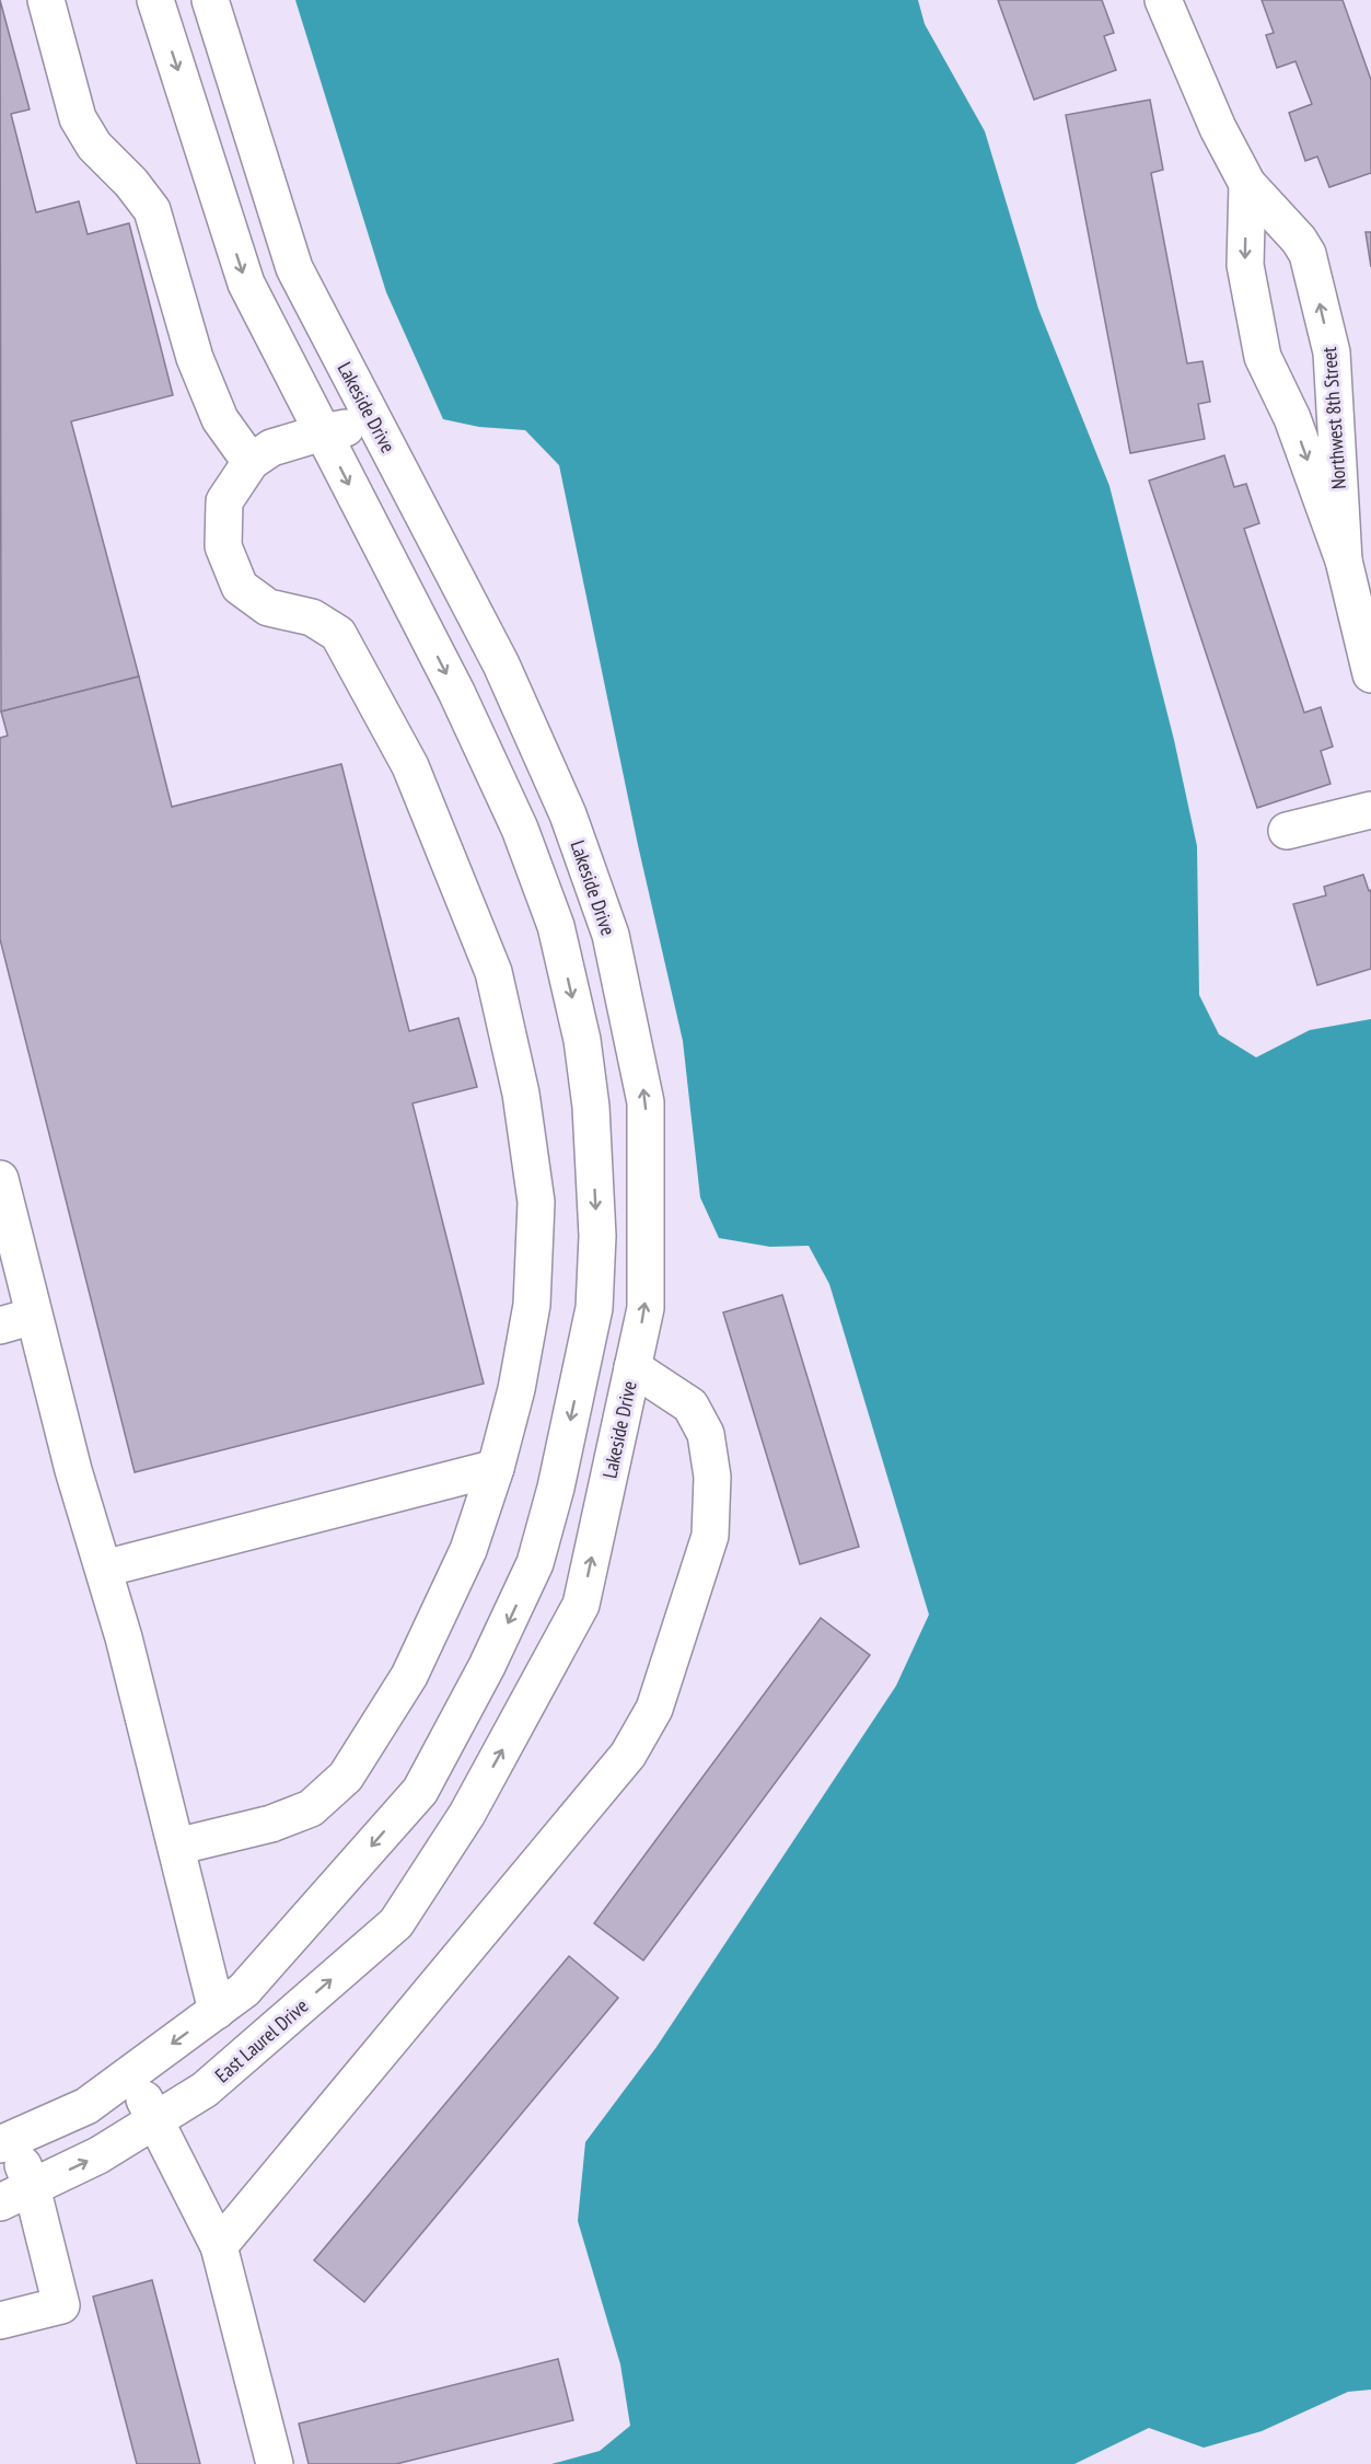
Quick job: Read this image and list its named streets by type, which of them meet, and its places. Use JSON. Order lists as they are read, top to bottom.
{
  "streets": {
    "street": ["Lakeside Drive", "Northwest 8th Street", "East Laurel Drive"]
  },
  "crossings": [
    ["Lakeside Drive", "East Laurel Drive"]
  ]
}
